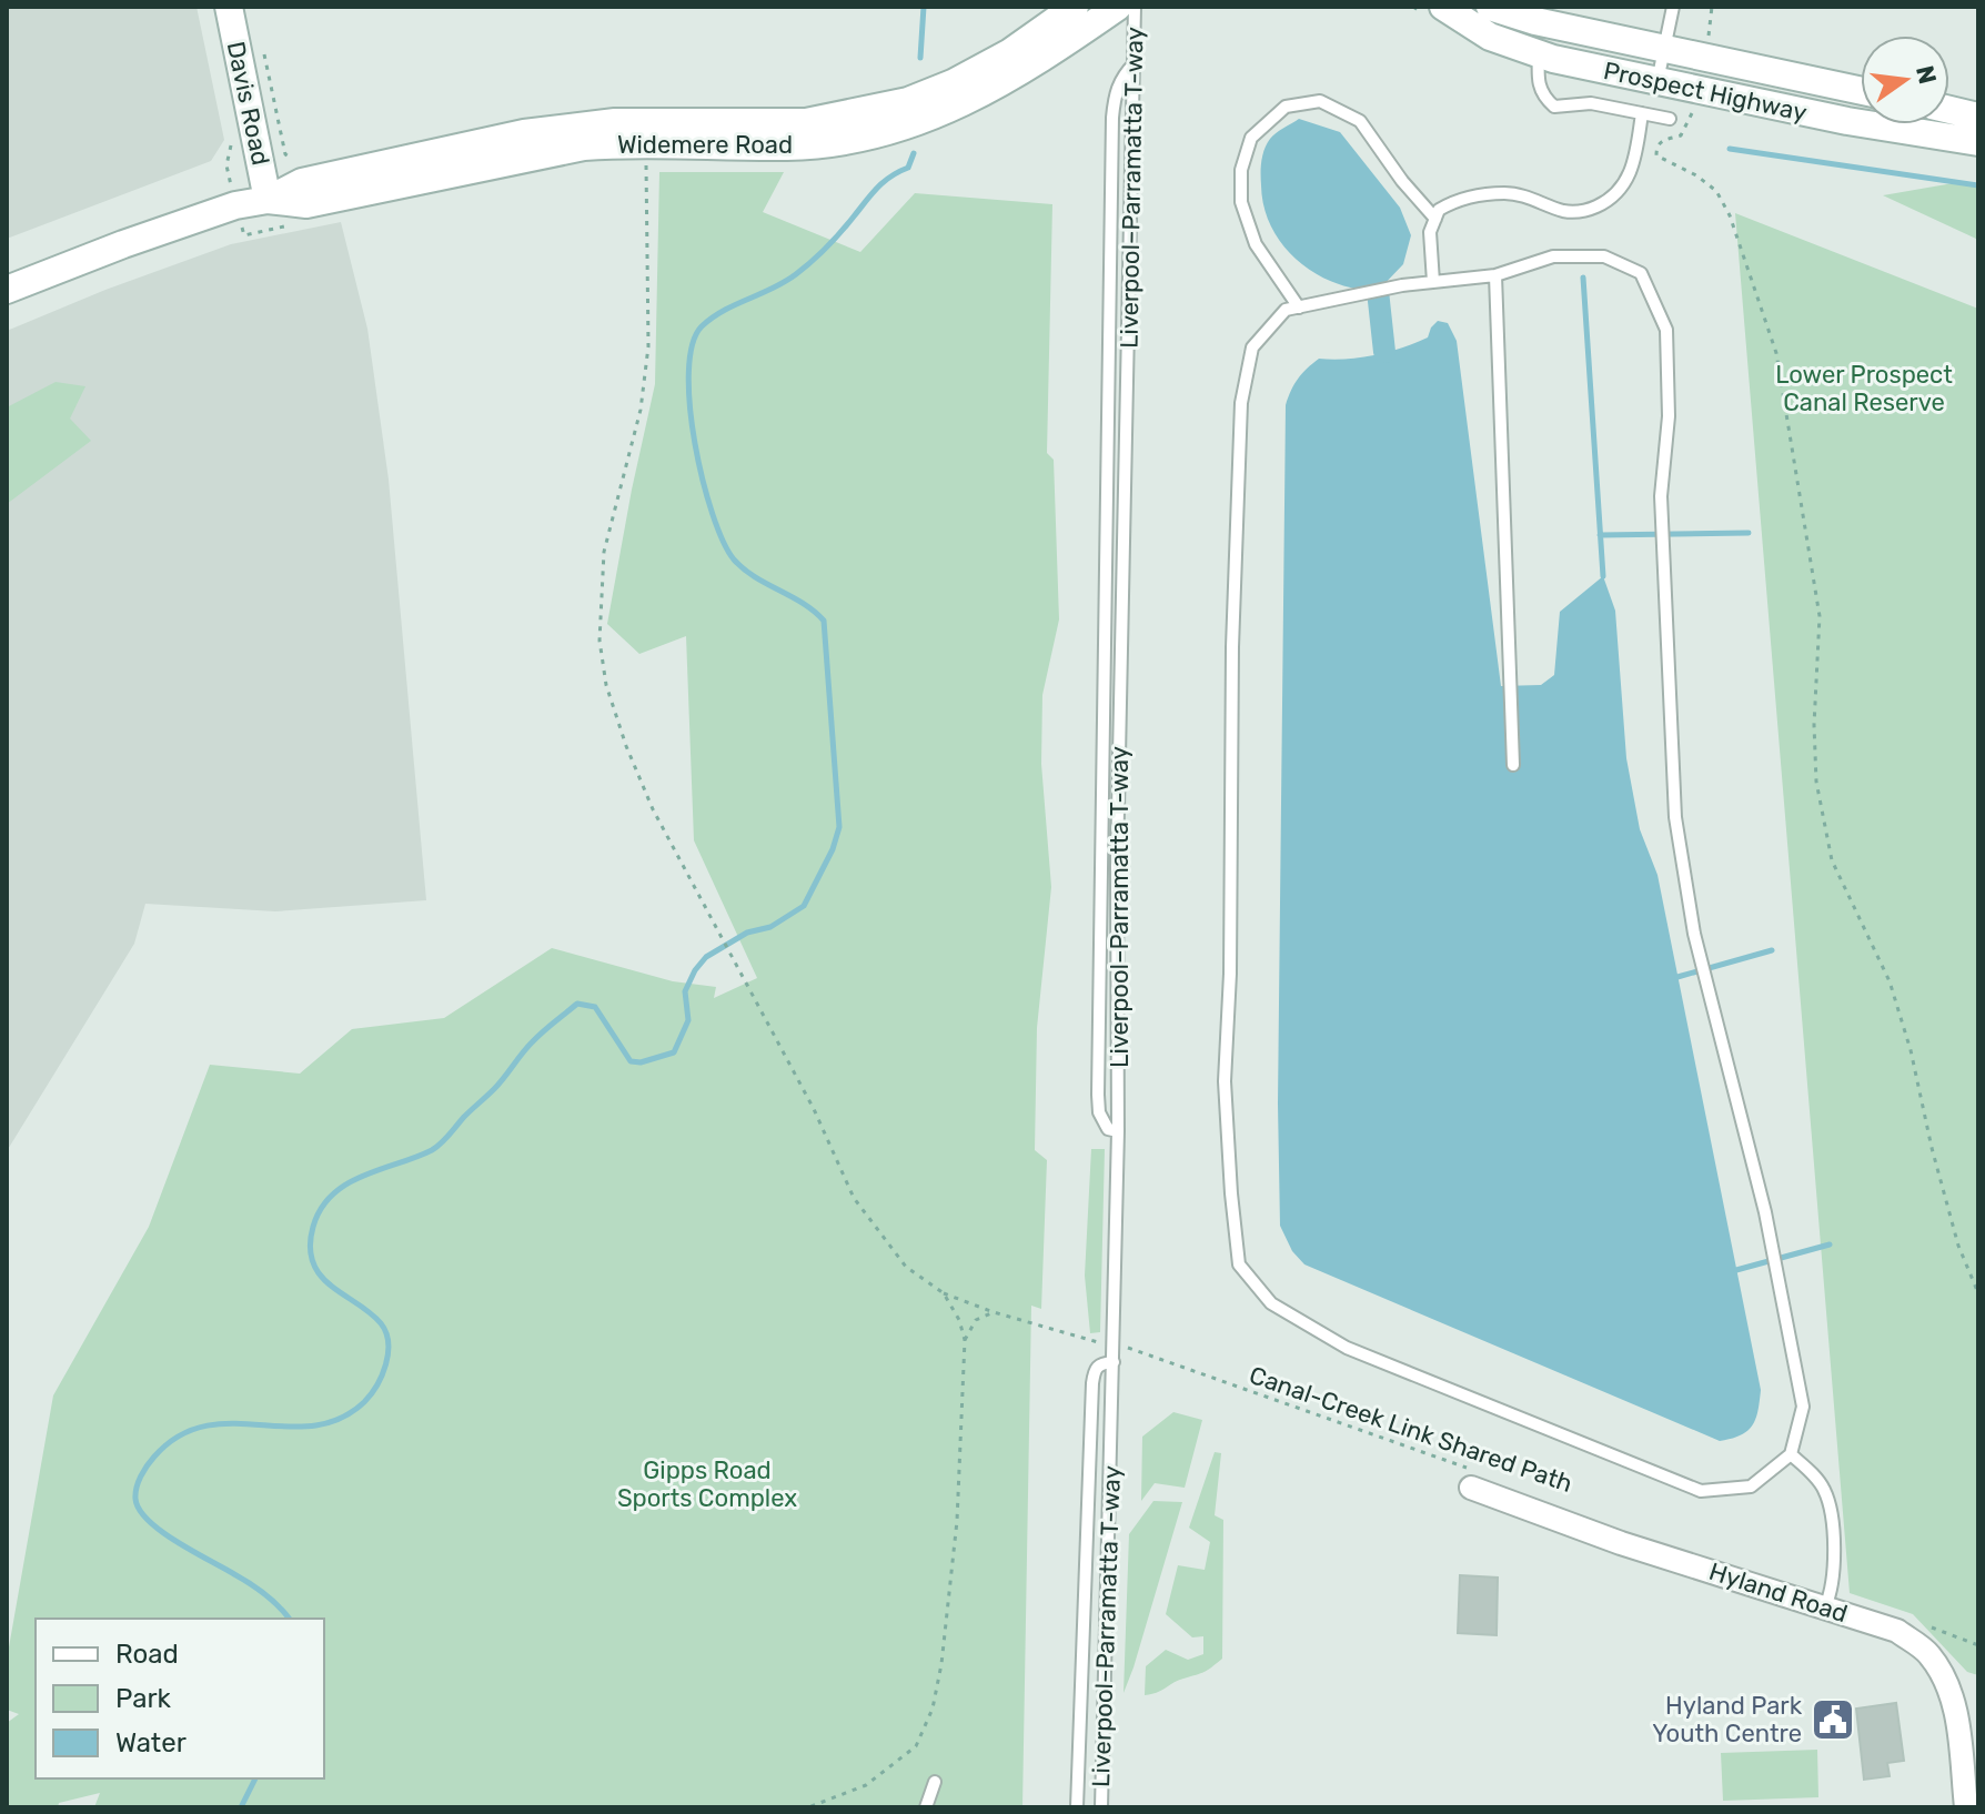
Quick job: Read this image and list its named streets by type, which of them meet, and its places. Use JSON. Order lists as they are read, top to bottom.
{
  "streets": {
    "main road": ["Prospect Highway", "Davis Road", "Widemere Road"],
    "street": ["Hyland Road"],
    "lane": ["Liverpool–Parramatta T-way"],
    "path": ["Canal-Creek Link Shared Path"]
  },
  "crossings": [
    ["Davis Road", "Widemere Road"],
    ["Widemere Road", "Liverpool–Parramatta T-way"],
    ["Canal-Creek Link Shared Path", "Hyland Road"]
  ],
  "parks": ["Lower Prospect Canal Reserve", "Gipps Road Sports Complex"],
  "places": {
    "public building": ["Hyland Park Youth Centre"]
  },
  "legend": ["Road", "Park", "Water"],
  "north": "right"
}
